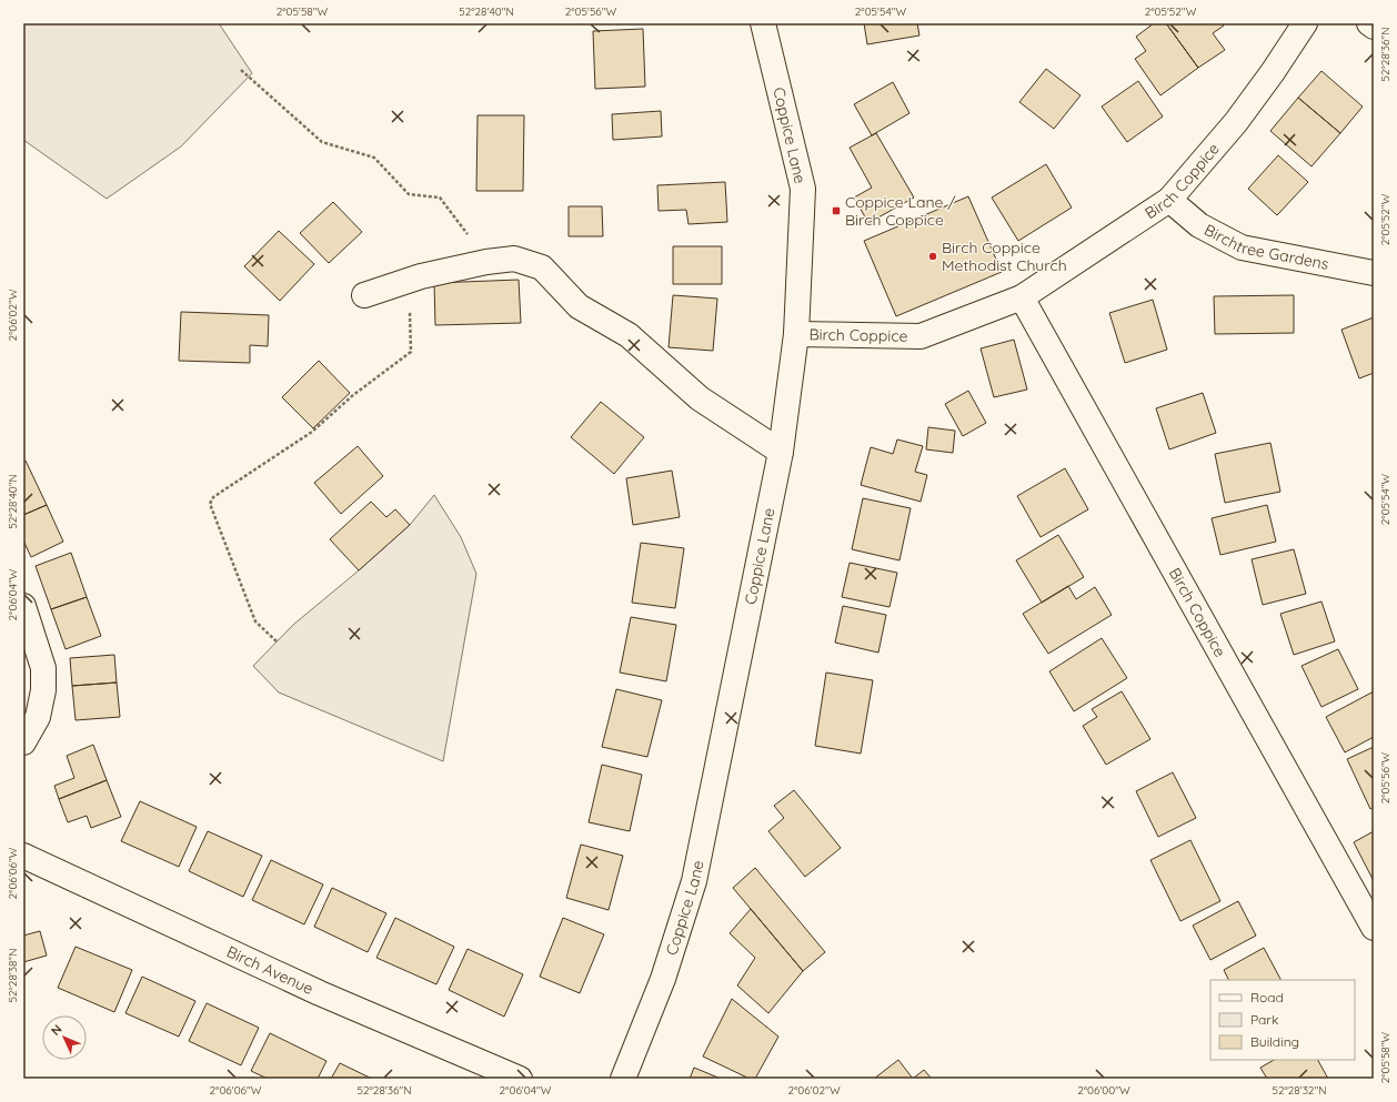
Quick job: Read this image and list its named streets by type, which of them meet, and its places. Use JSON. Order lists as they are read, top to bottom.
{
  "streets": {
    "street": [
      "Coppice Lane",
      "Birch Coppice",
      "Birchtree Gardens",
      "Birch Avenue"
    ]
  },
  "crossings": [
    ["Coppice Lane", "Birch Coppice"],
    ["Birch Coppice", "Birchtree Gardens"]
  ],
  "places": {
    "transit": ["Coppice Lane / Birch Coppice"],
    "other": ["Birch Coppice Methodist Church"]
  },
  "legend": ["Road", "Park", "Building"],
  "north": "top left",
  "coordinates": [
    "2°05'58\"W",
    "52°28'40\"N",
    "2°05'56\"W",
    "2°05'54\"W",
    "2°05'52\"W",
    "52°28'36\"N",
    "2°06'02\"W",
    "2°06'04\"W",
    "2°06'06\"W",
    "52°28'38\"N",
    "2°06'00\"W",
    "52°28'32\"N"
  ]
}
